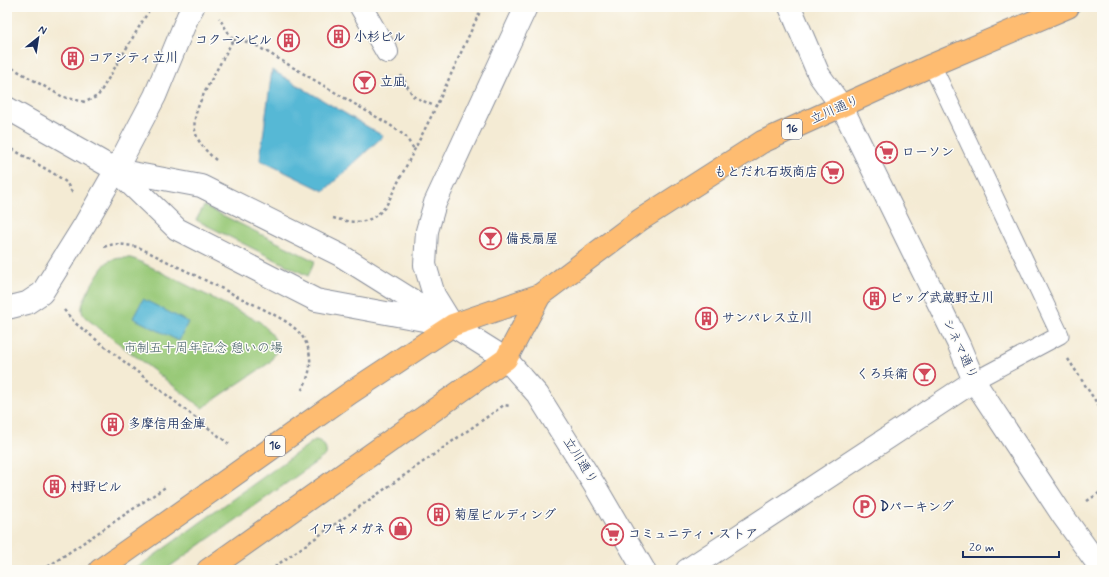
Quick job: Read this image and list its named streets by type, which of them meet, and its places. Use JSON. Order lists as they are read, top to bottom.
{
  "streets": {
    "main road": ["立川通り", "16"],
    "street": ["シネマ通り"]
  },
  "crossings": [
    ["立川通り", "16"],
    ["立川通り", "シネマ通り"]
  ],
  "parks": ["市制五十周年記念 憩いの場"],
  "places": {
    "building": [
      "小杉ビル",
      "コクーンビル",
      "コアシティ立川",
      "ビッグ武蔵野立川",
      "サンパレス立川",
      "多摩信用金庫",
      "村野ビル",
      "菊屋ビルディング"
    ],
    "bar": ["立凪", "備長扇屋", "くろ兵衛"],
    "supermarket": ["ローソン", "もとだれ石坂商店", "コミュニティ・ストア"],
    "parking": ["Dパーキング"],
    "shop": ["イワキメガネ"]
  },
  "scale_bar": "20 m",
  "north": "top right"
}
